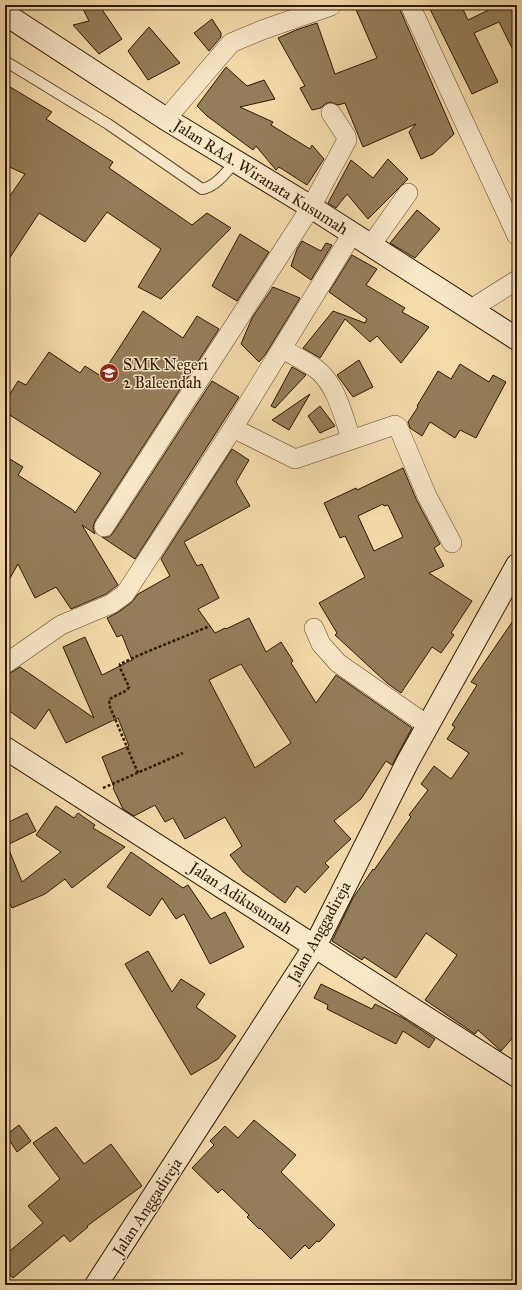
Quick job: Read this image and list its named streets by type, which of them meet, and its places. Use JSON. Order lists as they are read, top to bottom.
{
  "streets": {
    "main road": ["Jalan RAA. Wiranata Kusumah", "Jalan Adikusumah", "Jalan Anggadireja"]
  },
  "crossings": [
    ["Jalan Adikusumah", "Jalan Anggadireja"]
  ],
  "places": {
    "school or university": ["SMK Negeri 2 Baleendah"]
  }
}
